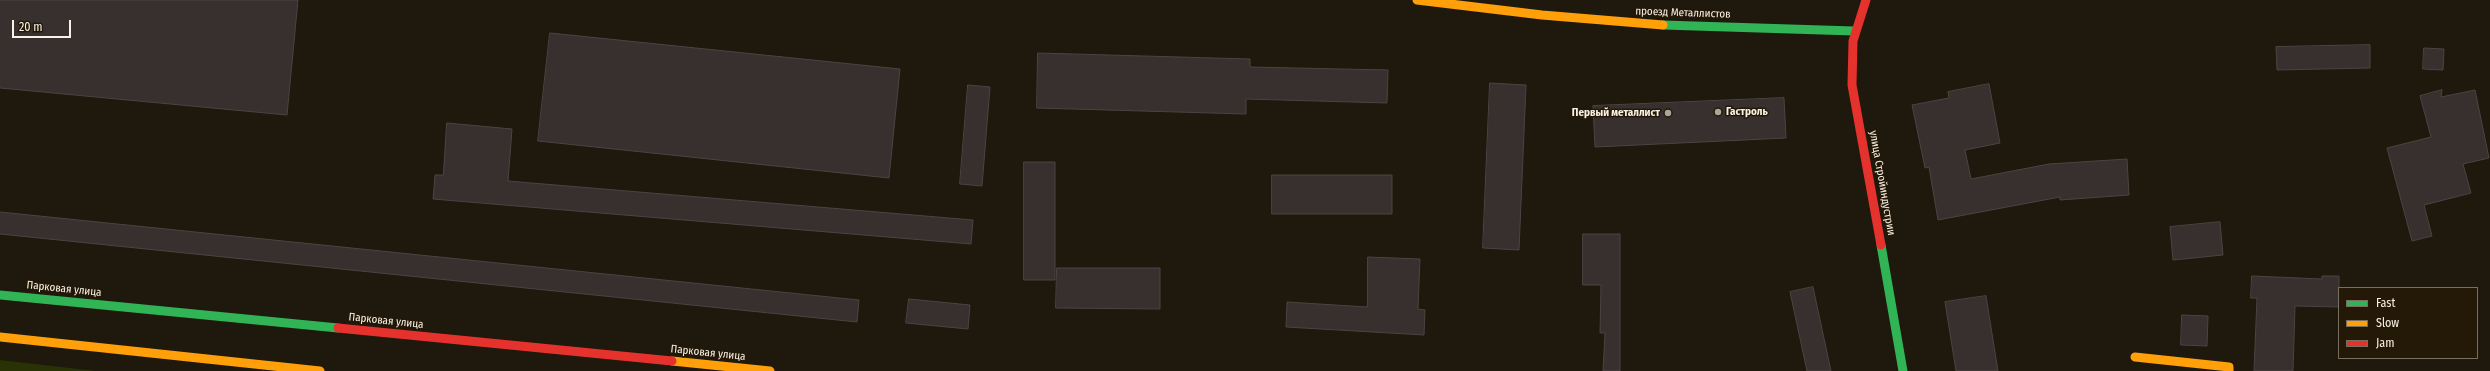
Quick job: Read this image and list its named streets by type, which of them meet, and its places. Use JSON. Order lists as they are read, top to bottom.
{
  "streets": {
    "main road": ["проезд Металлистов", "улица Стройиндустрии", "Парковая улица"]
  },
  "crossings": [
    ["проезд Металлистов", "улица Стройиндустрии"]
  ],
  "places": ["Гастроль", "Первый металлист"],
  "legend": ["Fast", "Slow", "Jam"],
  "scale_bar": "20 m"
}
